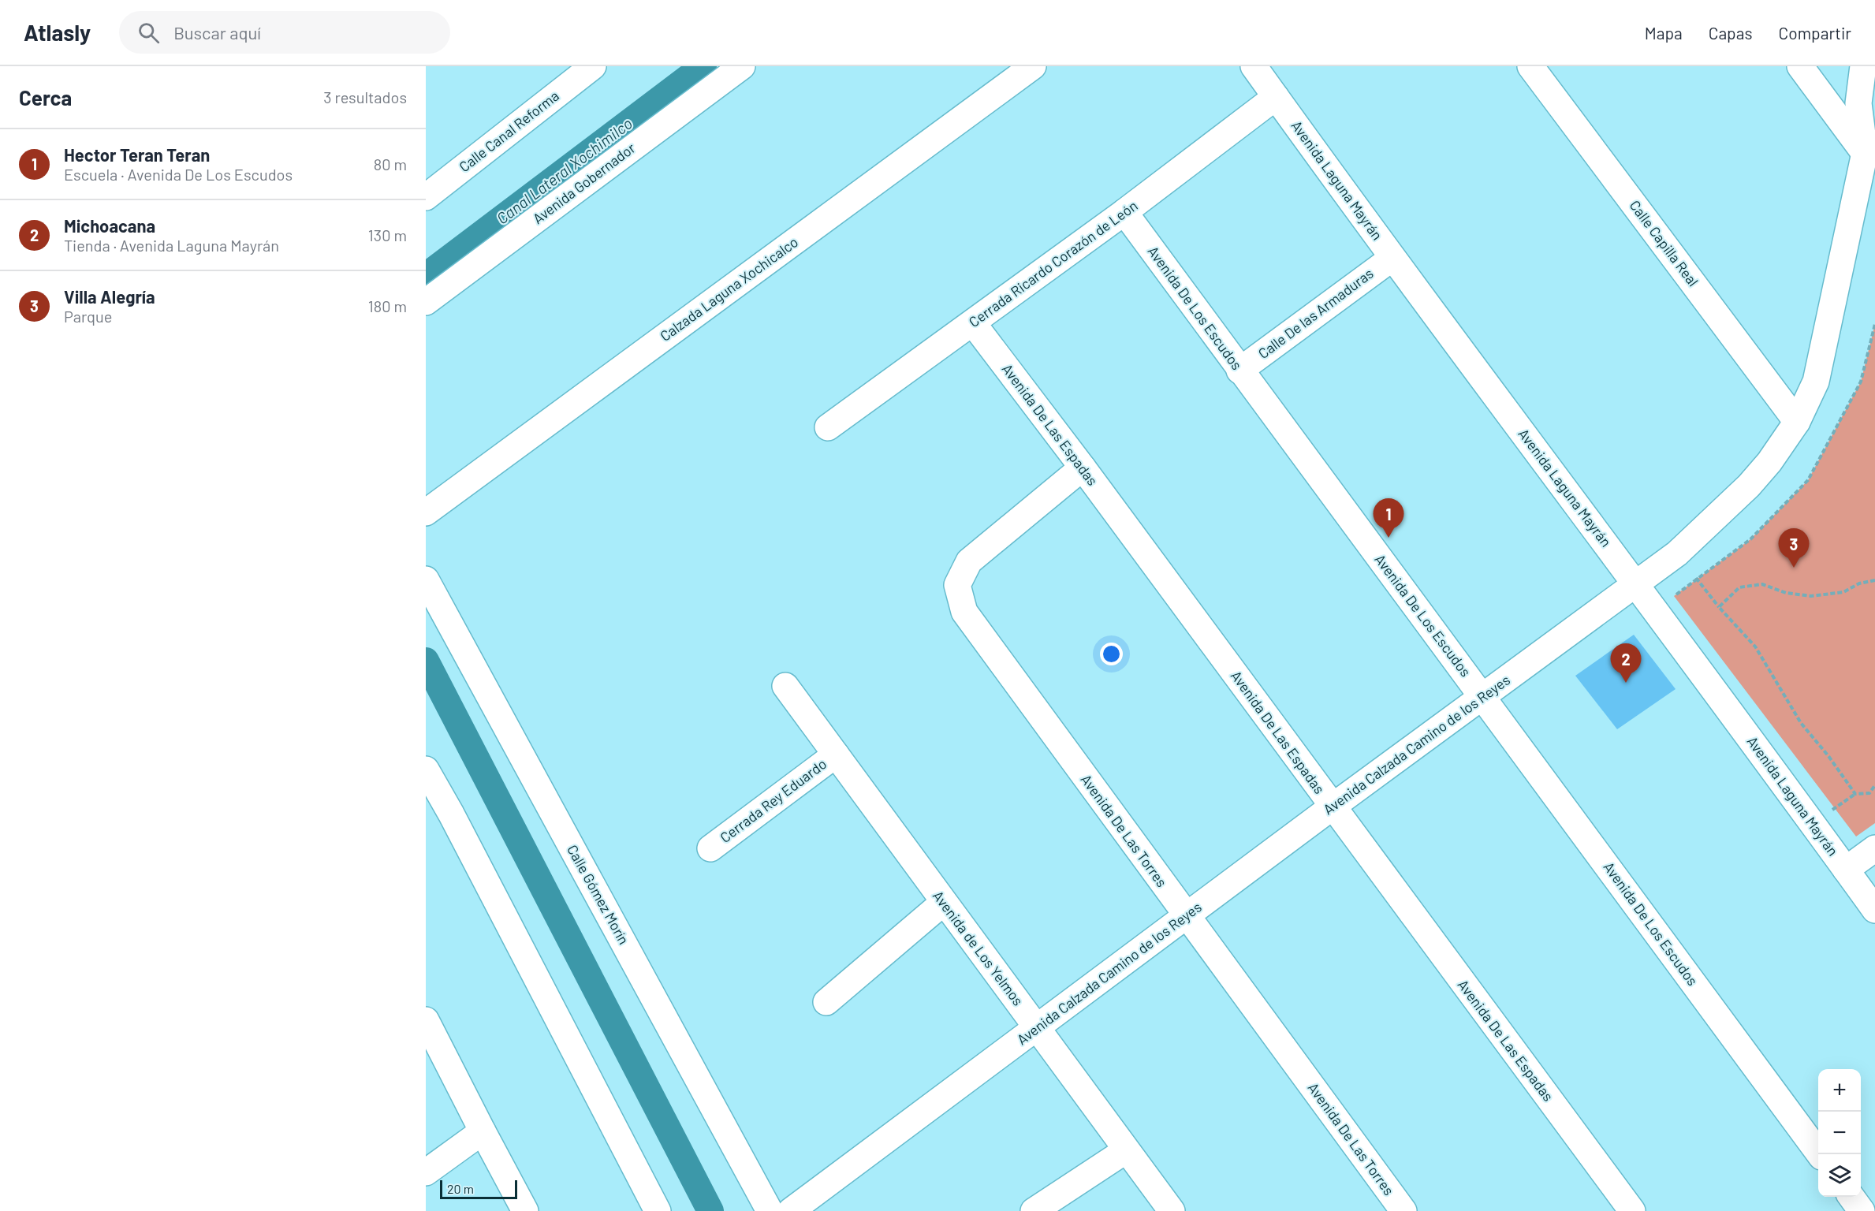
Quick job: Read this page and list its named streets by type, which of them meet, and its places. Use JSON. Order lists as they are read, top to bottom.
{
  "streets": {
    "street": [
      "Calle Canal Reforma",
      "Avenida Laguna Mayrán",
      "Avenida Gobernador",
      "Calle Capilla Real",
      "Cerrada Ricardo Corazón de León",
      "Calzada Laguna Xochicalco",
      "Avenida De Los Escudos",
      "Calle De las Armaduras",
      "Avenida De Las Espadas",
      "Avenida Calzada Camino de los Reyes",
      "Cerrada Rey Eduardo",
      "Avenida De Las Torres",
      "Calle Gómez Morín",
      "Avenida de Los Yelmos"
    ]
  },
  "crossings": [
    ["Avenida Laguna Mayrán", "Cerrada Ricardo Corazón de León"],
    ["Avenida Laguna Mayrán", "Calle De las Armaduras"],
    ["Avenida Laguna Mayrán", "Avenida Calzada Camino de los Reyes"],
    ["Calle Capilla Real", "Avenida Calzada Camino de los Reyes"],
    ["Cerrada Ricardo Corazón de León", "Avenida De Los Escudos"],
    ["Cerrada Ricardo Corazón de León", "Avenida De Las Espadas"],
    ["Avenida De Los Escudos", "Calle De las Armaduras"],
    ["Avenida De Los Escudos", "Avenida Calzada Camino de los Reyes"],
    ["Avenida De Las Espadas", "Avenida Calzada Camino de los Reyes"],
    ["Avenida De Las Espadas", "Avenida De Las Torres"],
    ["Avenida Calzada Camino de los Reyes", "Avenida De Las Torres"],
    ["Avenida Calzada Camino de los Reyes", "Avenida de Los Yelmos"],
    ["Cerrada Rey Eduardo", "Avenida de Los Yelmos"]
  ],
  "water": ["Canal Lateral Xochimilco"],
  "scale_bar": "20 m",
  "page": {
    "header": "Atlasly",
    "search": "Buscar aquí",
    "nav": ["Mapa", "Capas", "Compartir"],
    "heading": ["Cerca", "3 resultados"],
    "list": [
      {
        "mark": "1",
        "name": "Hector Teran Teran",
        "note": "Escuela · Avenida De Los Escudos",
        "value": "80 m"
      },
      {
        "mark": "2",
        "name": "Michoacana",
        "note": "Tienda · Avenida Laguna Mayrán",
        "value": "130 m"
      },
      {
        "mark": "3",
        "name": "Villa Alegría",
        "note": "Parque",
        "value": "180 m"
      }
    ],
    "pins": ["1", "3", "2"],
    "map_buttons": ["+", "−"],
    "scale": "20 m"
  }
}
